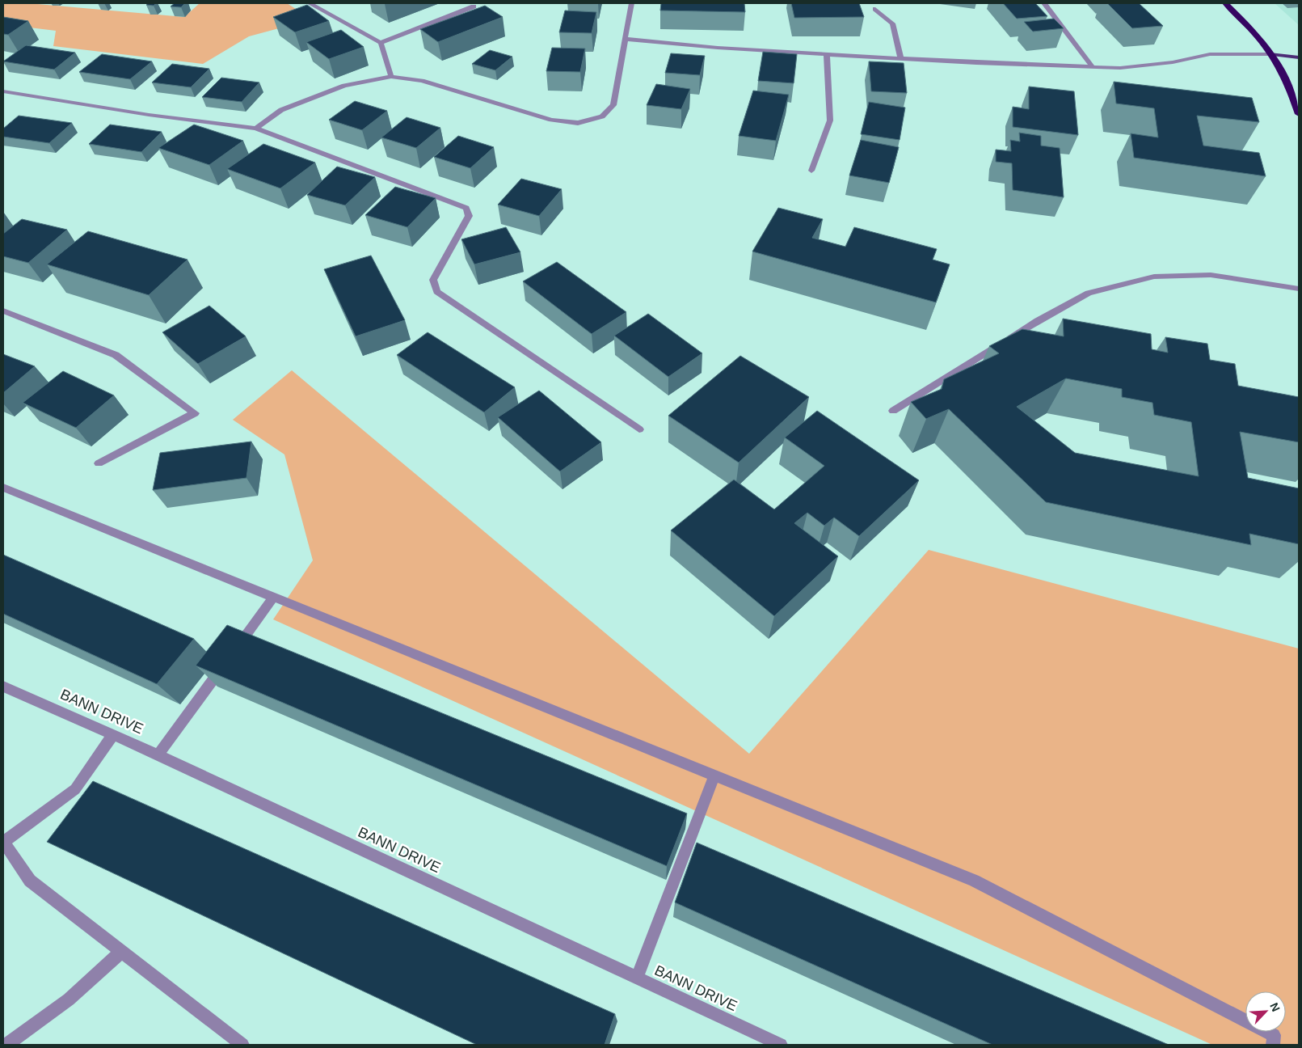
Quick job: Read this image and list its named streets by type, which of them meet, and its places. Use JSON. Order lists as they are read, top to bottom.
{
  "streets": {
    "street": ["BANN DRIVE"]
  },
  "north": "top right"
}
